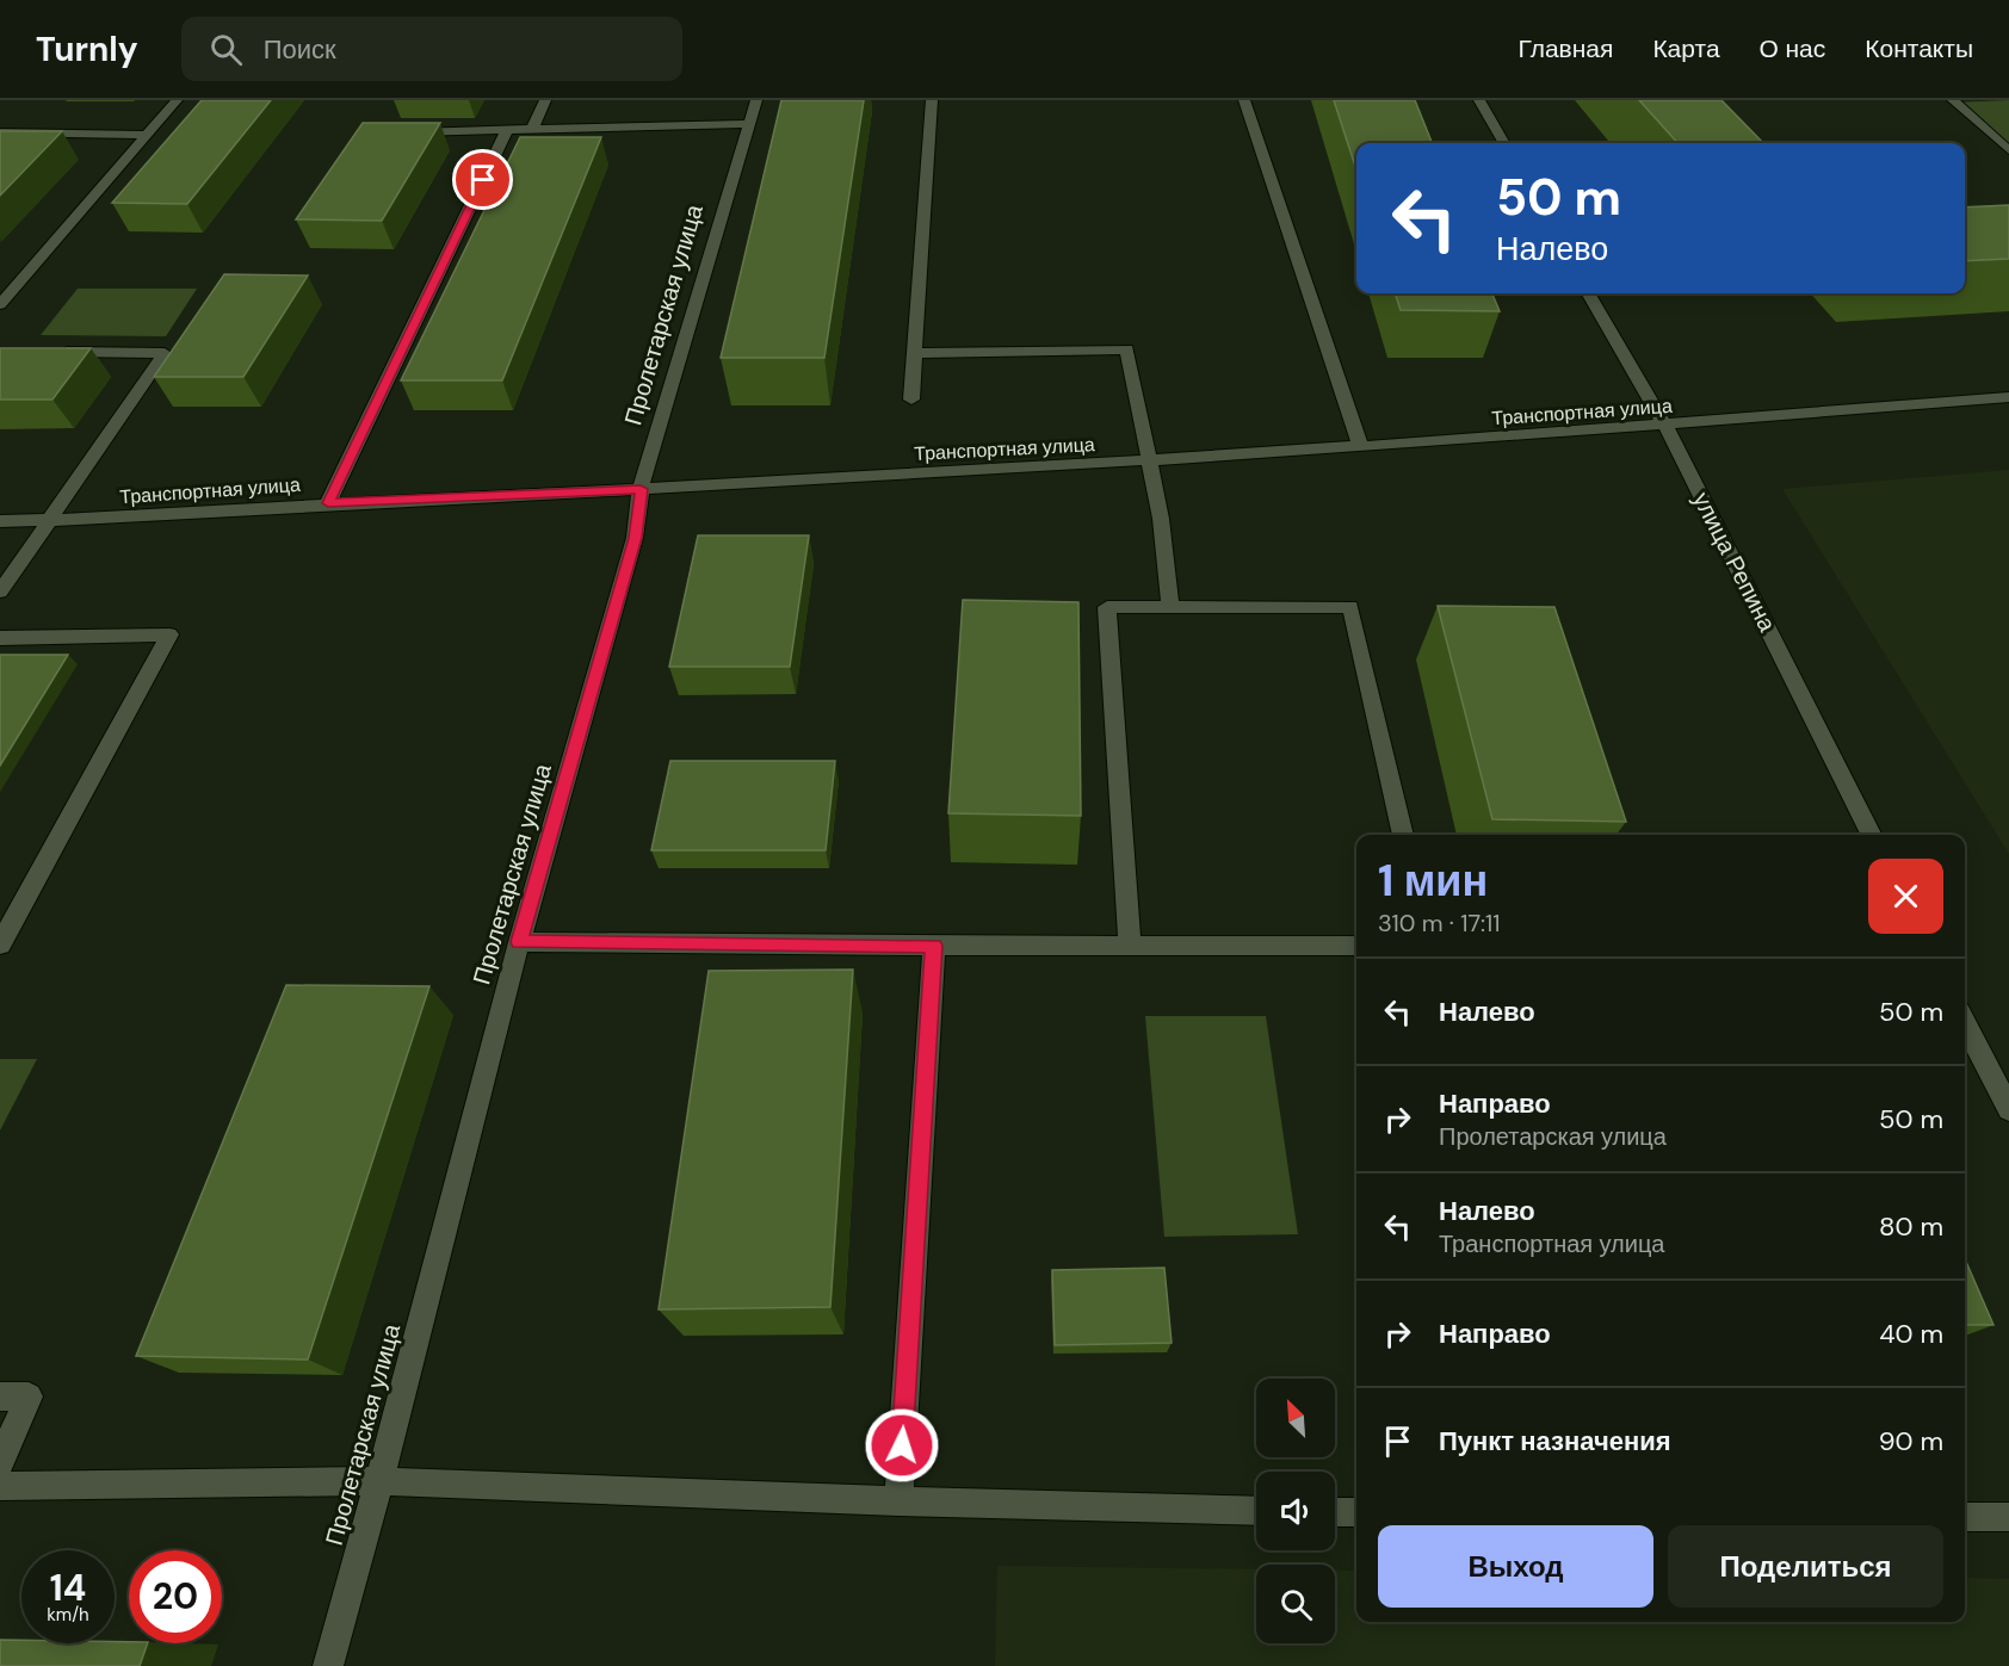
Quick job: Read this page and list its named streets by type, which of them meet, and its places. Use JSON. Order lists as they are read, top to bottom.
{
  "streets": {
    "street": ["Пролетарская улица", "Транспортная улица", "улица Репина"]
  },
  "crossings": [
    ["Пролетарская улица", "Транспортная улица"],
    ["Транспортная улица", "улица Репина"]
  ],
  "north": "top left",
  "page": {
    "header": "Turnly",
    "search": "Поиск",
    "nav": [
      "Главная",
      "Карта",
      "О нас",
      "Контакты"
    ],
    "turn": ["50 m", "Налево"],
    "heading": ["1 мин", "310 m · 17:11"],
    "list": [
      {
        "name": "Налево",
        "value": "50 m"
      },
      {
        "name": "Направо",
        "note": "Пролетарская улица",
        "value": "50 m"
      },
      {
        "name": "Налево",
        "note": "Транспортная улица",
        "value": "80 m"
      },
      {
        "name": "Направо",
        "value": "40 m"
      },
      {
        "name": "Пункт назначения",
        "value": "90 m"
      }
    ],
    "buttons": ["Выход", "Поделиться"],
    "speed": "14 km/h",
    "limit": "20"
  }
}
